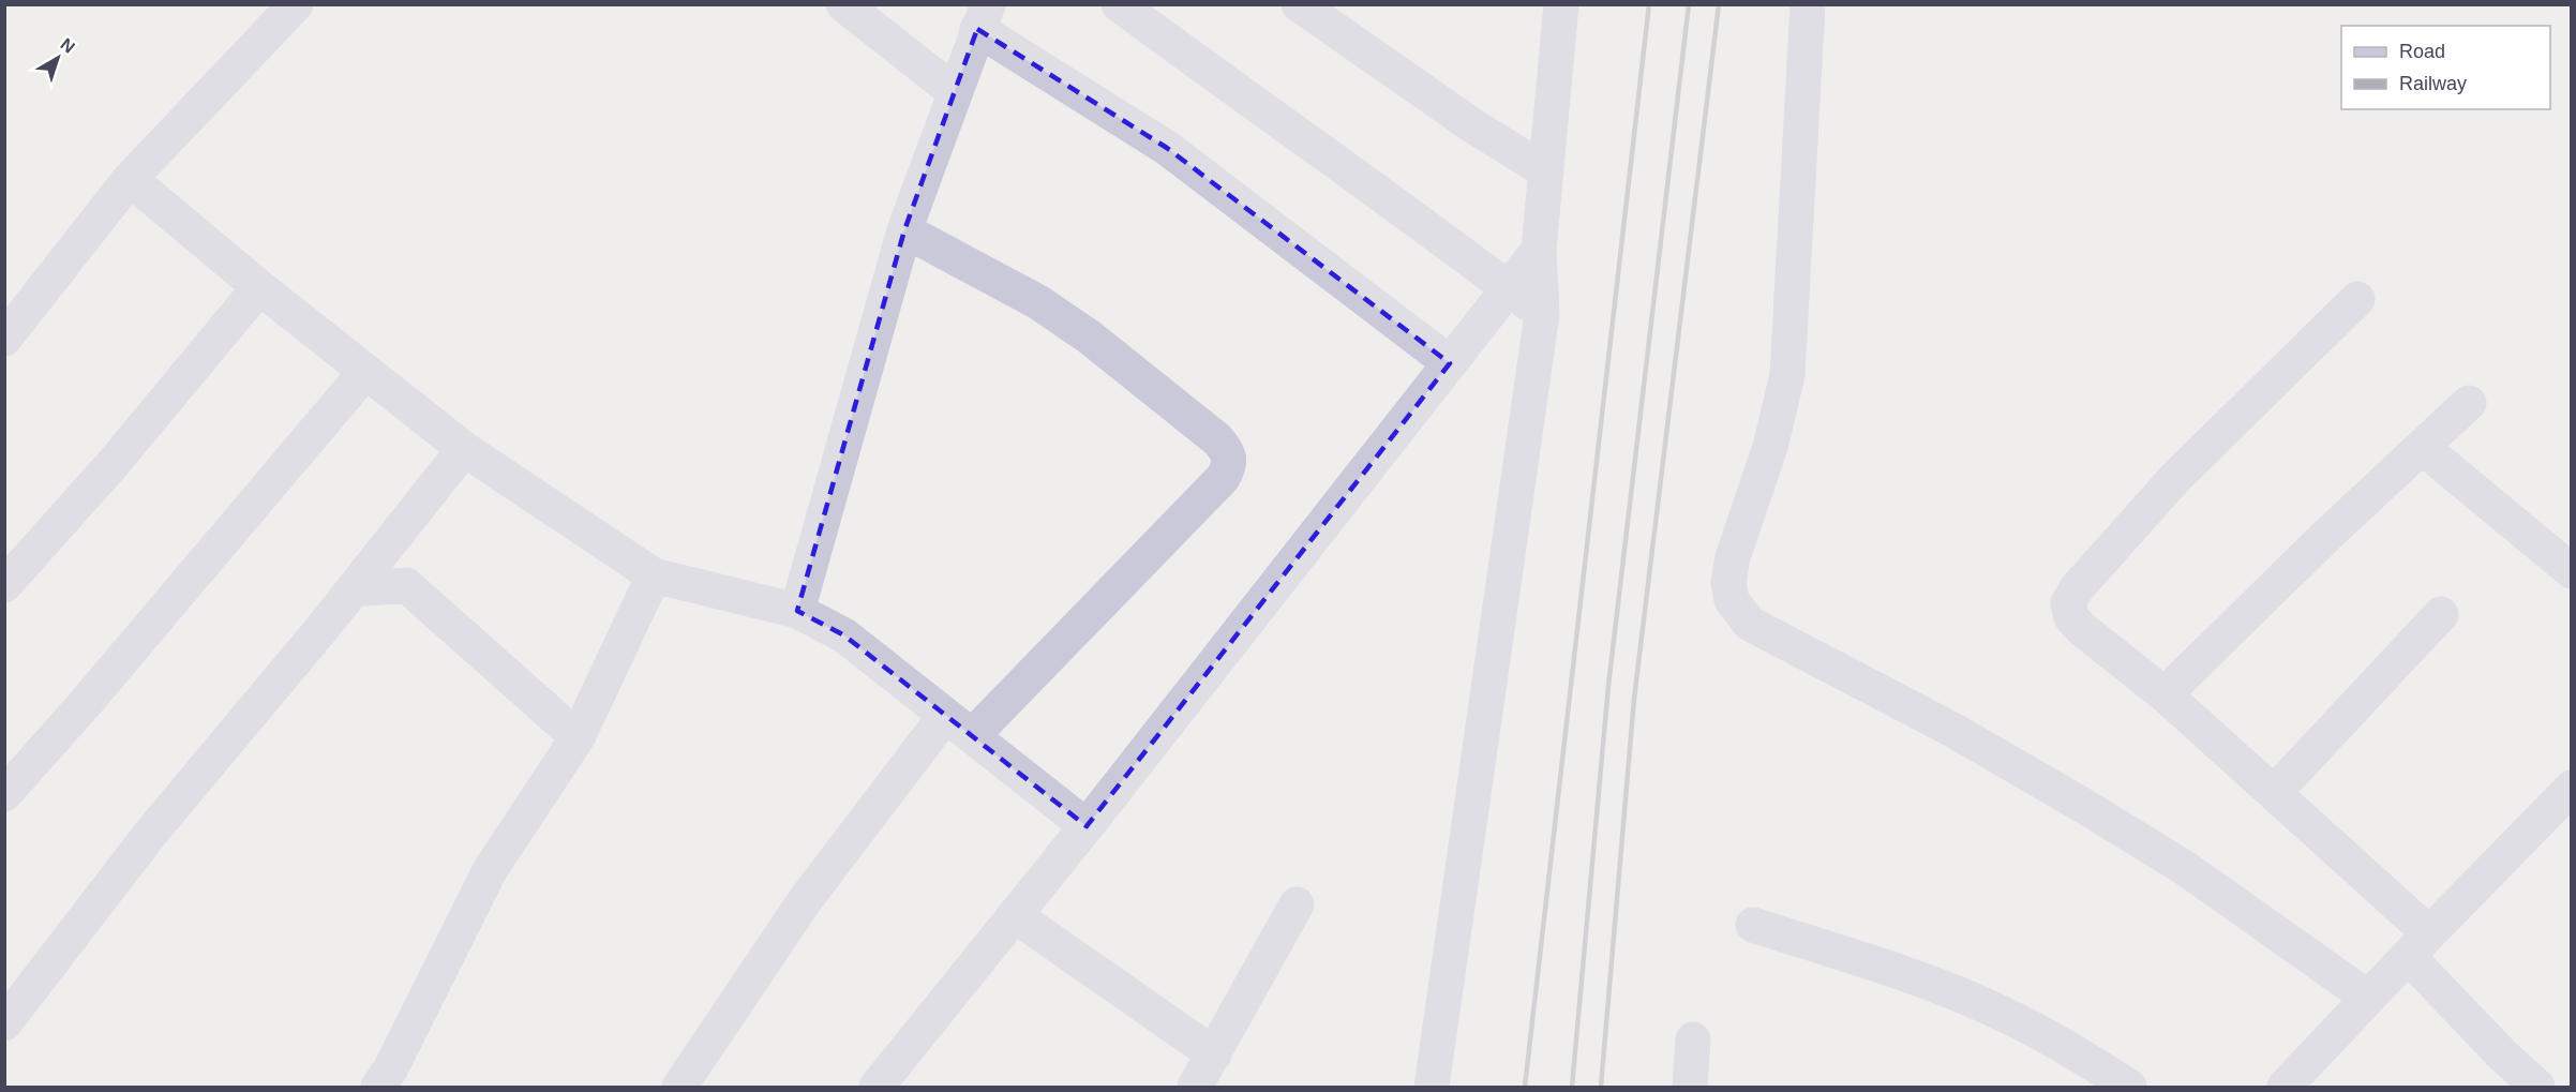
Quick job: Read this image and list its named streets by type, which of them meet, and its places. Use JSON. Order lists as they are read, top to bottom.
{
  "legend": ["Road", "Railway"],
  "north": "top right"
}
